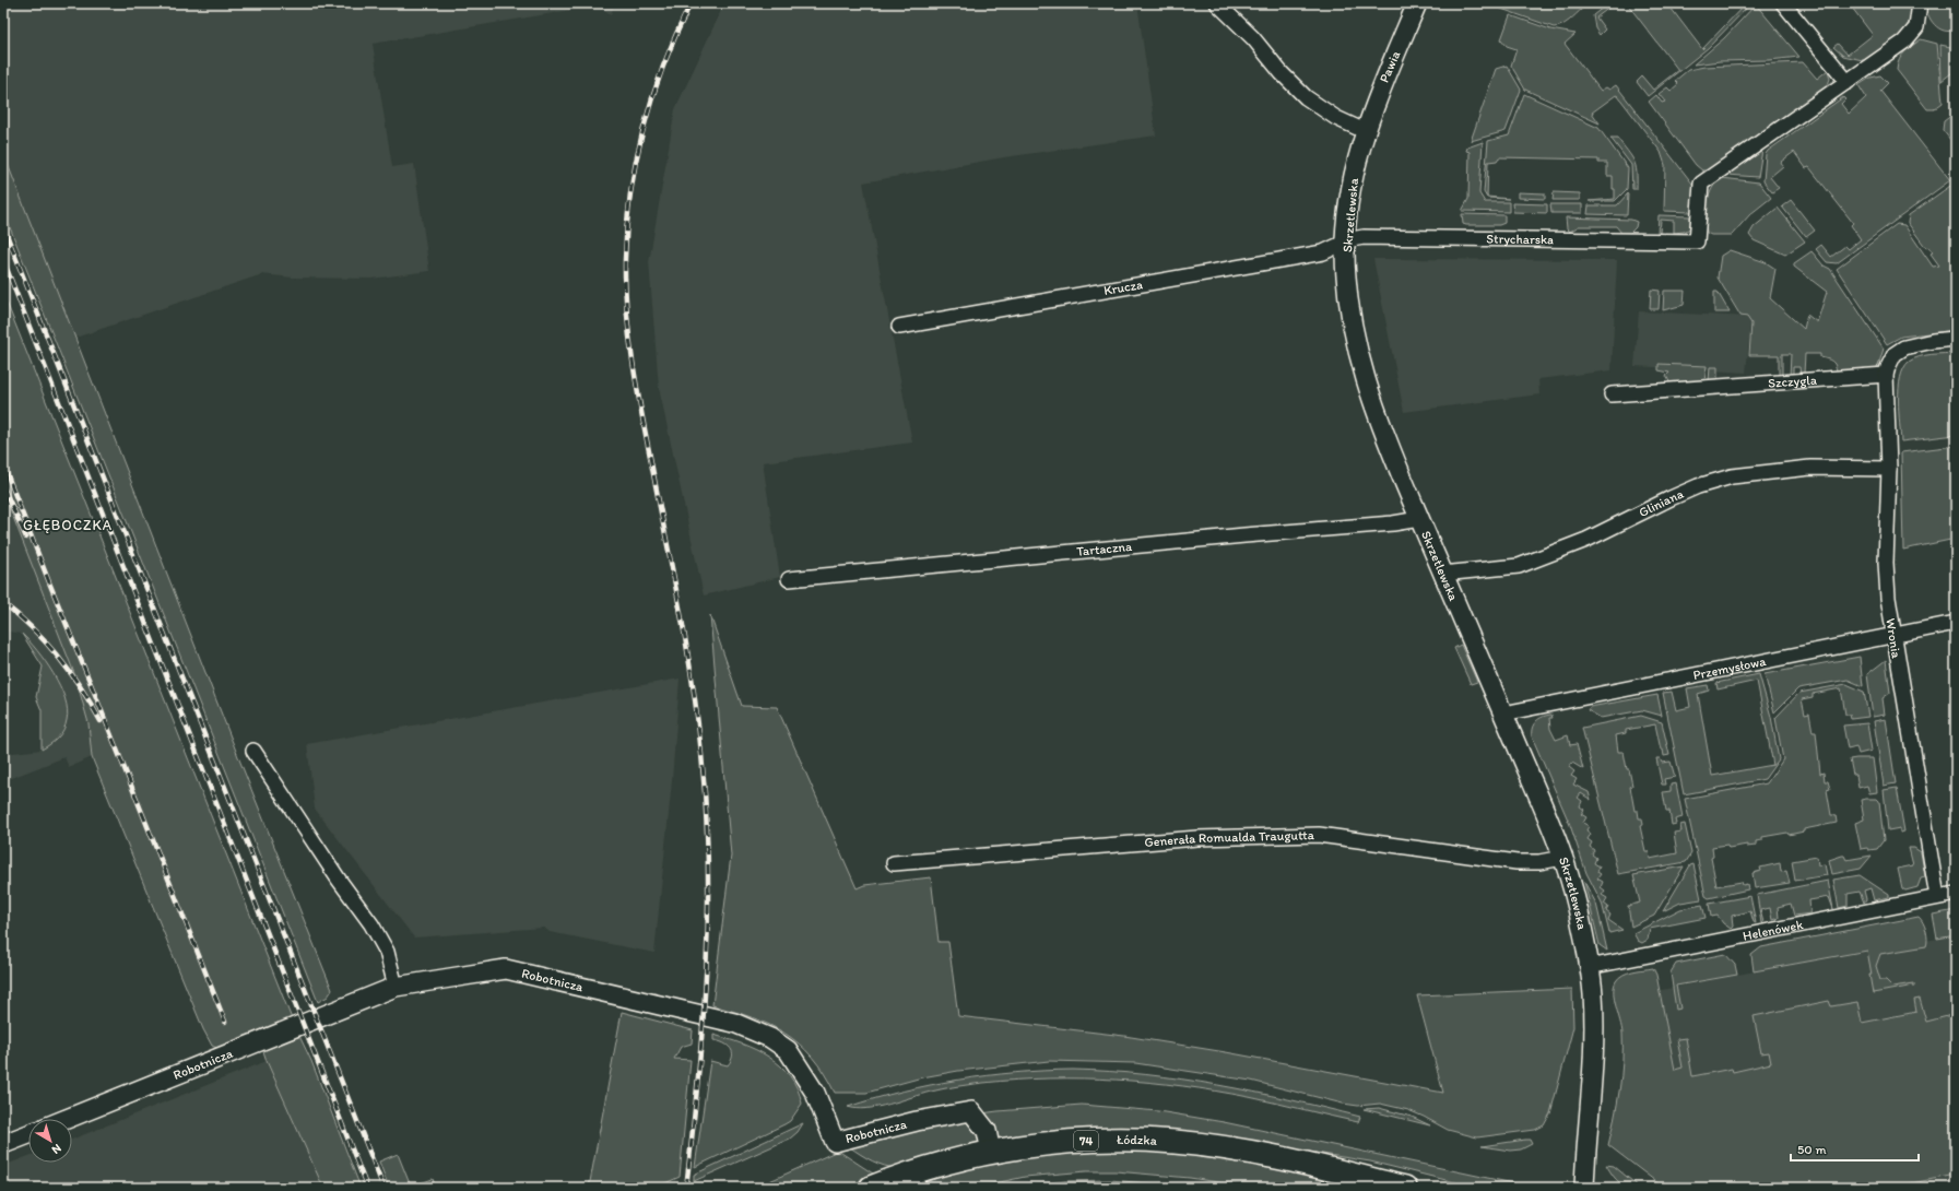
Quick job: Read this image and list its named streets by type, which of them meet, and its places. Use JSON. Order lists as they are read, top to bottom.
{
  "streets": {
    "main road": ["74", "Łódzka"],
    "street": [
      "Pawia",
      "Skrzetlewska",
      "Strycharska",
      "Krucza",
      "Szczygla",
      "Gliniana",
      "Tartaczna",
      "Wronia",
      "Przemysłowa",
      "Generała Romualda Traugutta",
      "Helenówek",
      "Robotnicza"
    ]
  },
  "crossings": [
    ["Pawia", "Skrzetlewska"],
    ["Skrzetlewska", "Strycharska"],
    ["Skrzetlewska", "Krucza"],
    ["Skrzetlewska", "Gliniana"],
    ["Skrzetlewska", "Tartaczna"],
    ["Skrzetlewska", "Przemysłowa"],
    ["Skrzetlewska", "Generała Romualda Traugutta"],
    ["Skrzetlewska", "Helenówek"],
    ["Strycharska", "Krucza"],
    ["Szczygla", "Wronia"],
    ["Gliniana", "Wronia"],
    ["Wronia", "Przemysłowa"],
    ["Wronia", "Helenówek"],
    ["Robotnicza", "Łódzka"]
  ],
  "districts": ["GŁĘBOCZKA"],
  "scale_bar": "50 m",
  "north": "bottom right"
}
